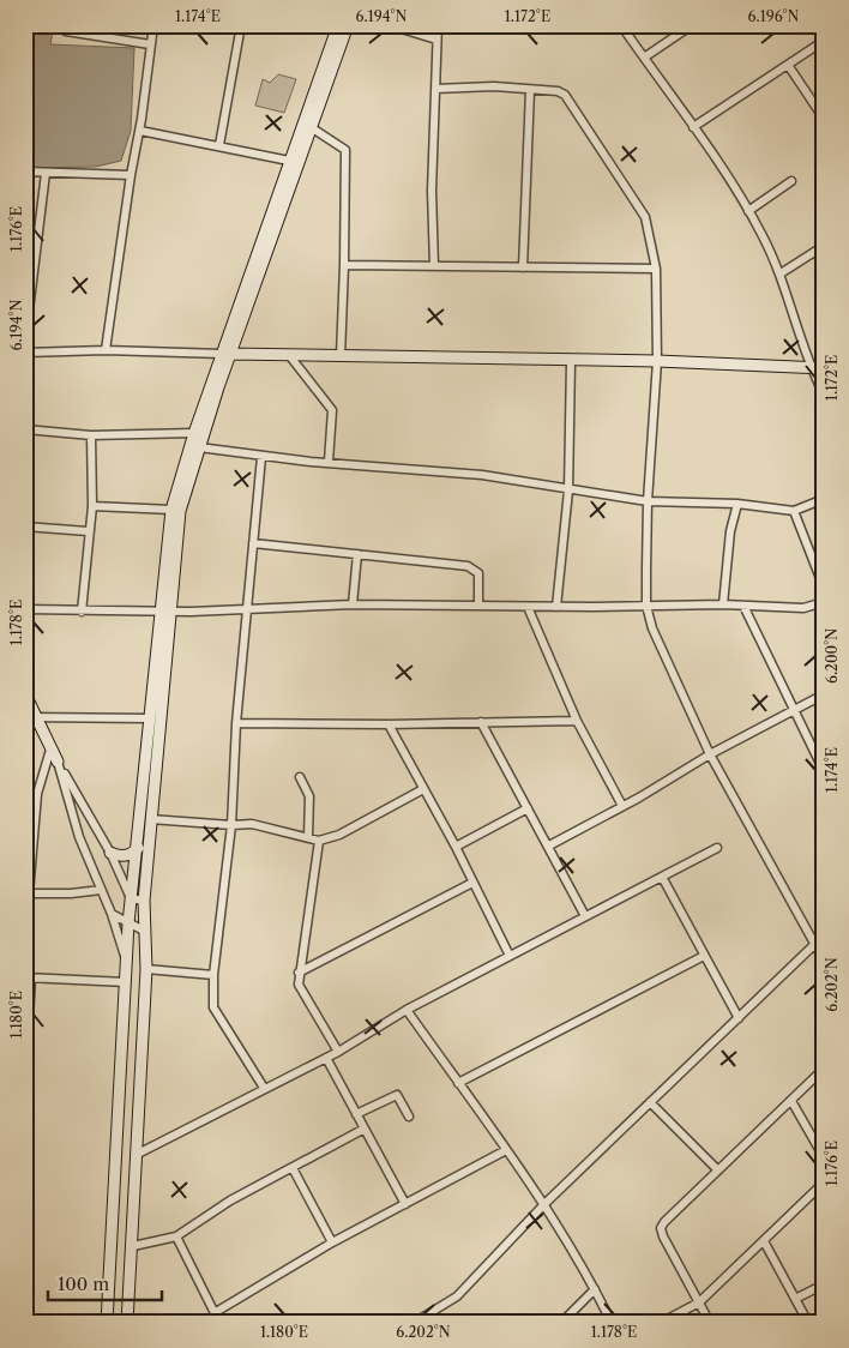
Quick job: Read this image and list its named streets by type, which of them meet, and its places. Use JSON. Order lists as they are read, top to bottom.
{
  "scale_bar": "100 m",
  "coordinates": [
    "1.174°E",
    "6.194°N",
    "1.172°E",
    "6.196°N",
    "1.176°E",
    "1.178°E",
    "6.200°N",
    "6.202°N",
    "1.180°E"
  ]
}
